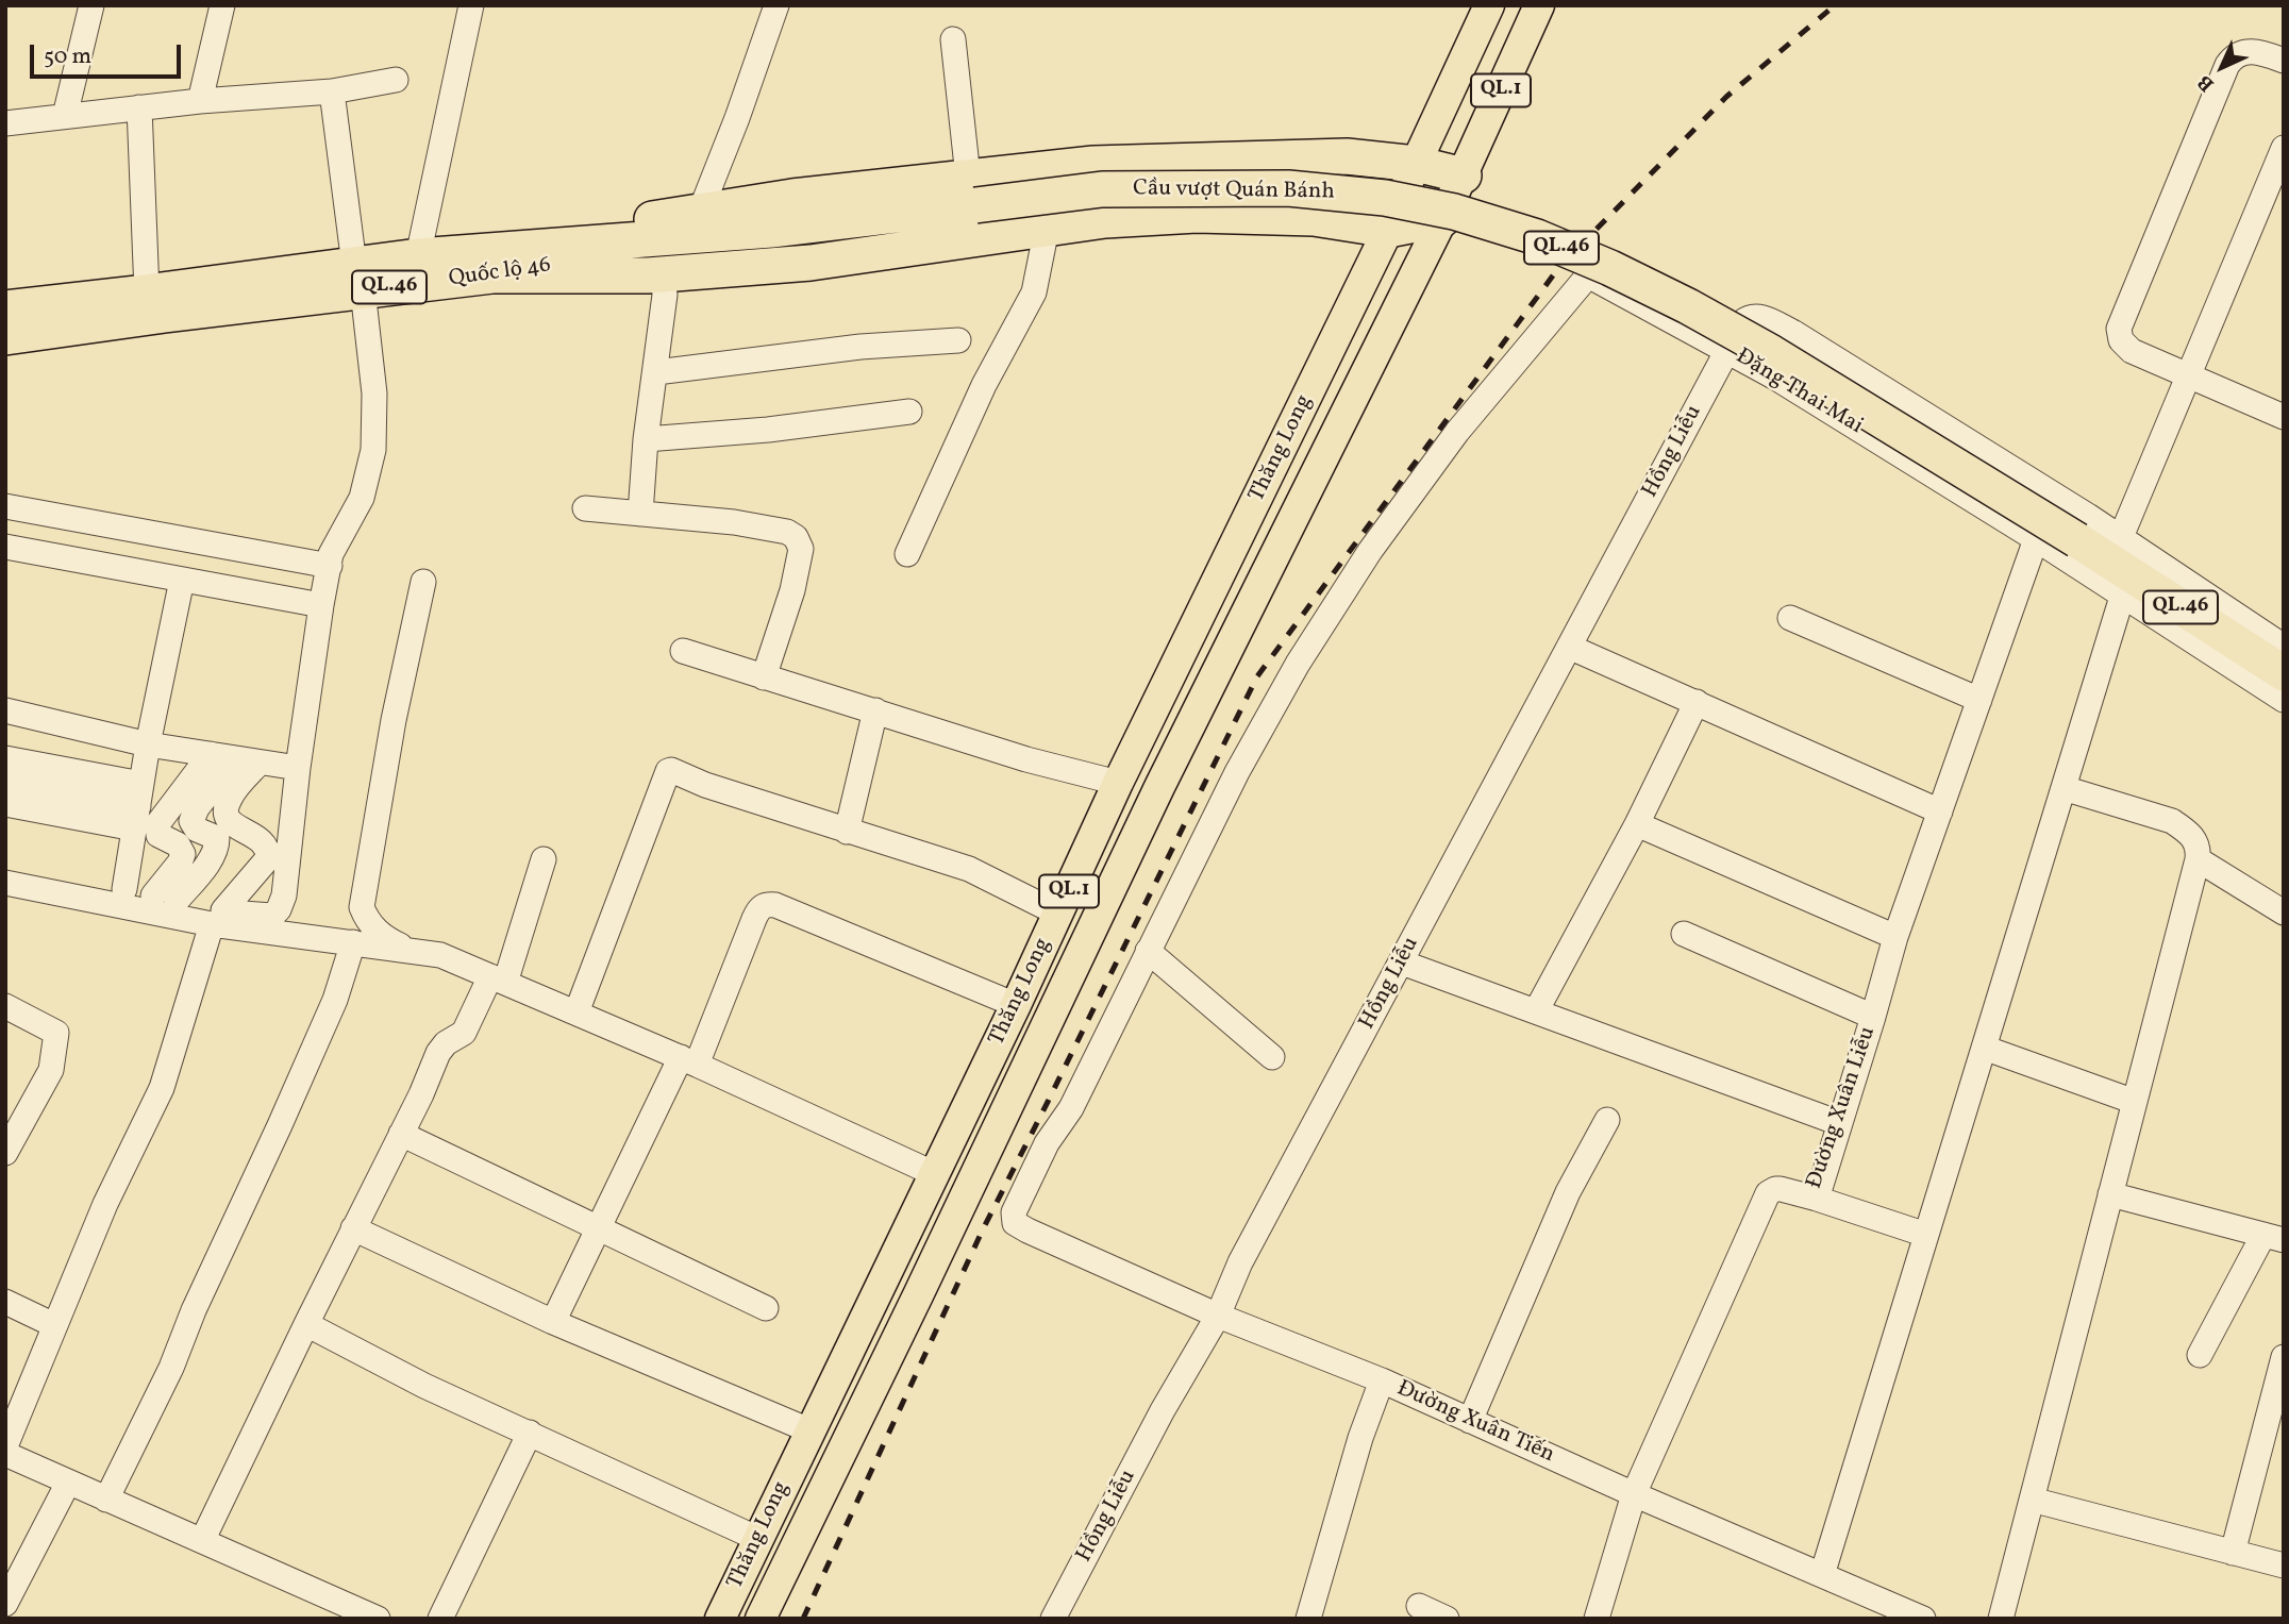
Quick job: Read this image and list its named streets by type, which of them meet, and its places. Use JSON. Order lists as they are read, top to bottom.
{
  "streets": {
    "highway": ["Cầu vượt Quán Bánh", "QL.46", "Quốc lộ 46"],
    "main road": ["QL.1", "Thăng Long"],
    "street": [
      "Đặng Thai Mai",
      "Hồng Liễu",
      "Đường Xuân Liễu",
      "Đường Xuân Tiến"
    ]
  },
  "crossings": [
    ["QL.1", "Thăng Long"],
    ["Cầu vượt Quán Bánh", "Quốc lộ 46"],
    ["Đặng Thai Mai", "Hồng Liễu"],
    ["Đặng Thai Mai", "Đường Xuân Liễu"],
    ["Hồng Liễu", "Đường Xuân Tiến"],
    ["Đường Xuân Liễu", "Đường Xuân Tiến"]
  ],
  "scale_bar": "50 m",
  "north": "bottom left"
}
